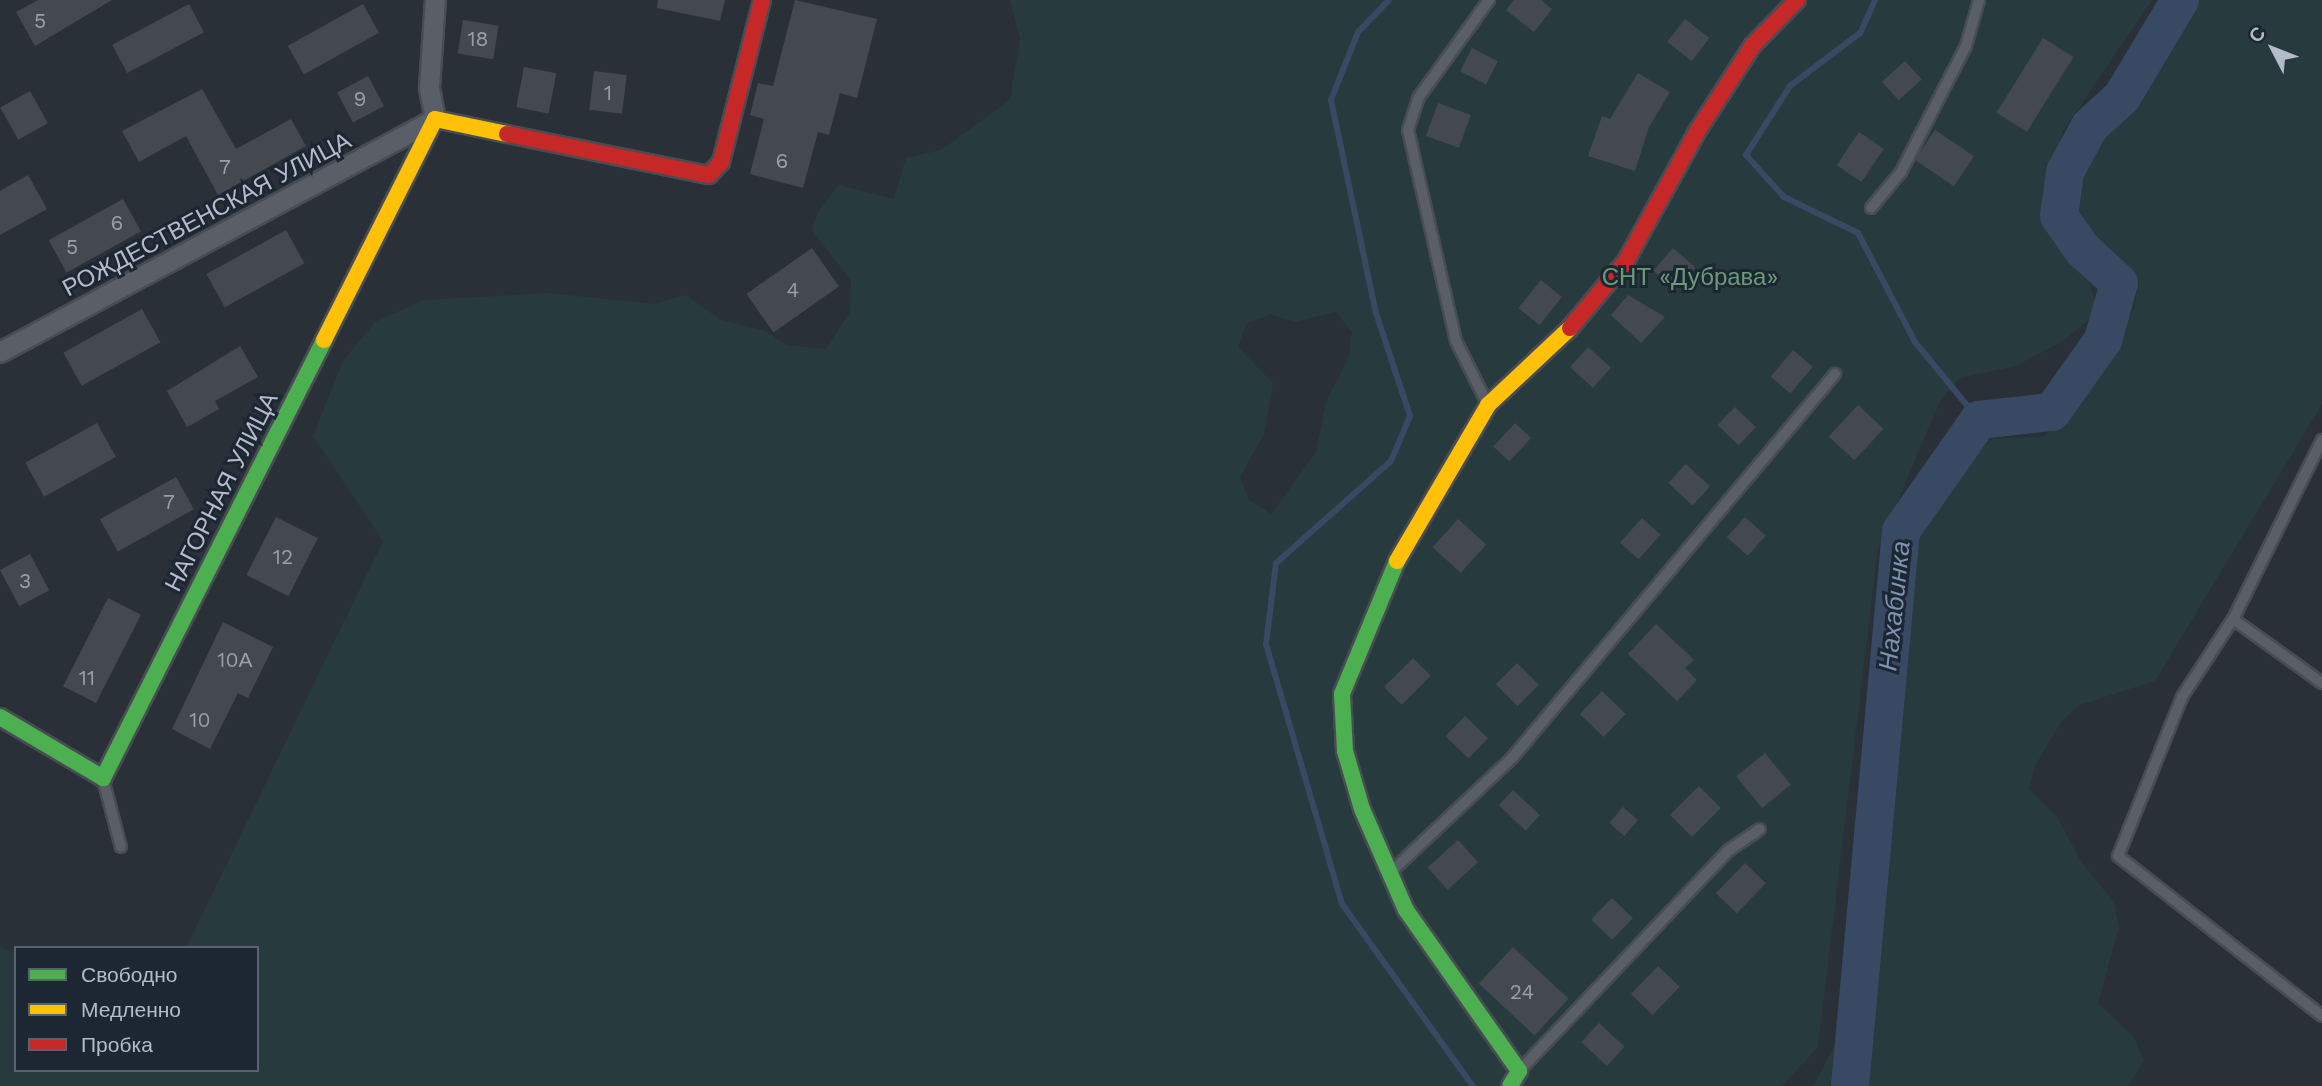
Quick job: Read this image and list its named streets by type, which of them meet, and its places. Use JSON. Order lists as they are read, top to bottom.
{
  "streets": {
    "street": ["РОЖДЕСТВЕНСКАЯ УЛИЦА", "НАГОРНАЯ УЛИЦА"]
  },
  "crossings": [
    ["РОЖДЕСТВЕНСКАЯ УЛИЦА", "НАГОРНАЯ УЛИЦА"]
  ],
  "water": ["Нахабинка"],
  "parks": ["СНТ «Дубрава»"],
  "house_numbers": [
    "5",
    "18",
    "1",
    "9",
    "6",
    "7",
    "6",
    "5",
    "4",
    "7",
    "12",
    "3",
    "10А",
    "11",
    "10",
    "24"
  ],
  "legend": ["Свободно", "Медленно", "Пробка"],
  "north": "top left"
}
